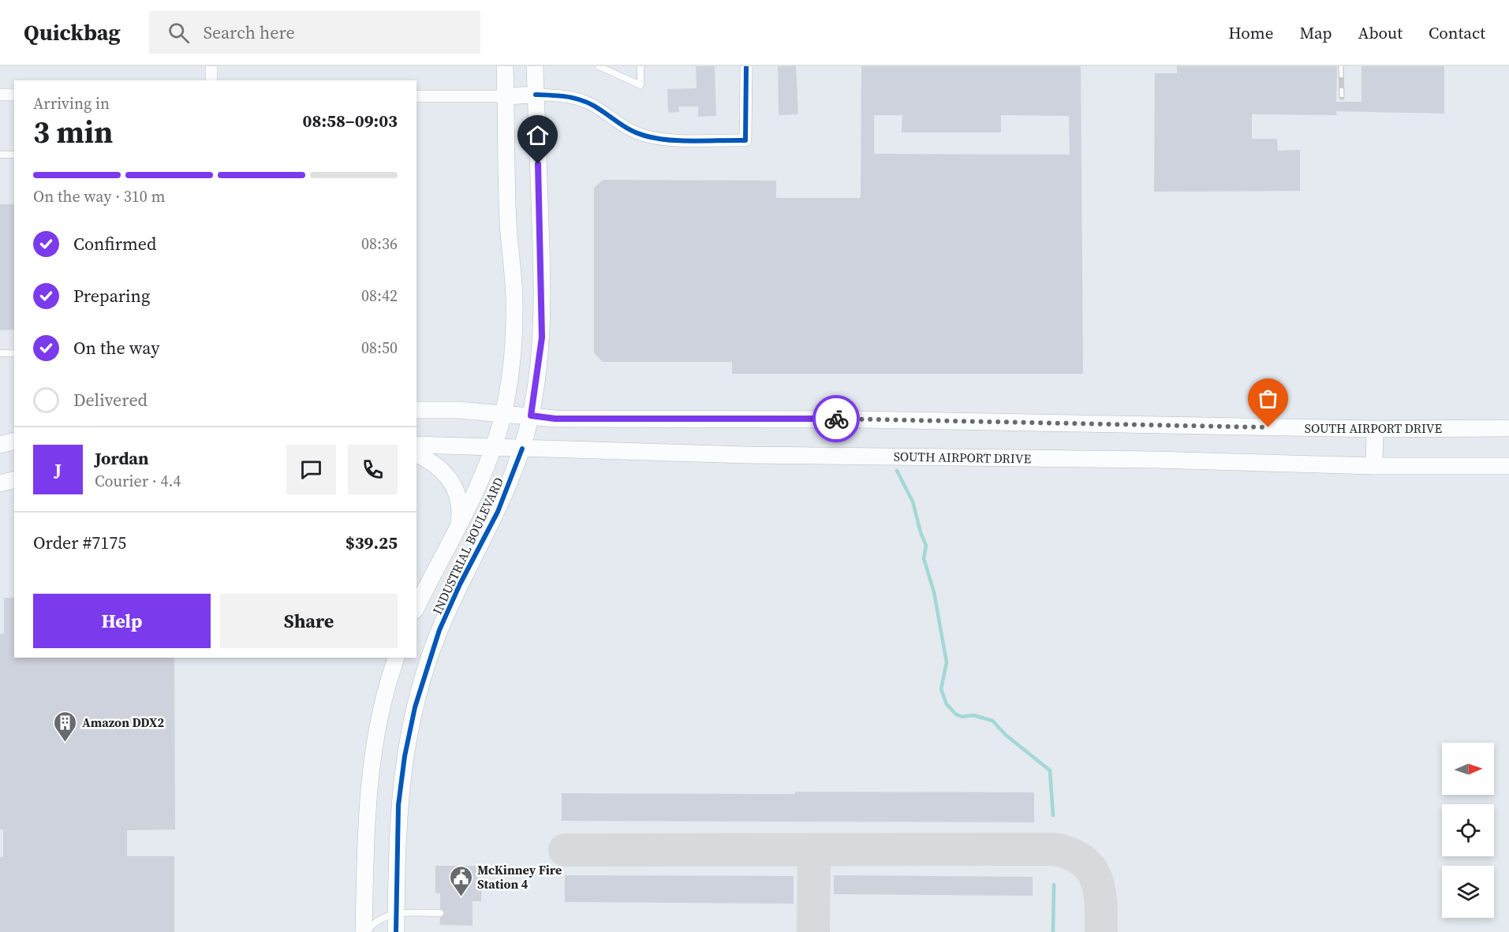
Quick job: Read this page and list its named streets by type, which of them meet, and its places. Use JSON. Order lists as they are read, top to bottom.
{
  "streets": {
    "main road": ["SOUTH AIRPORT DRIVE", "INDUSTRIAL BOULEVARD"]
  },
  "crossings": [
    ["SOUTH AIRPORT DRIVE", "INDUSTRIAL BOULEVARD"]
  ],
  "places": {
    "building": ["Amazon DDX2"],
    "public building": ["McKinney Fire Station 4"]
  },
  "north": "right",
  "page": {
    "header": "Quickbag",
    "search": "Search here",
    "nav": [
      "Home",
      "Map",
      "About",
      "Contact"
    ],
    "heading": ["3 min", "Arriving in", "08:58–09:03"],
    "panel": [
      "Jordan",
      "Courier · 4.4",
      "Order #7175",
      "$39.25"
    ],
    "bar": "On the way · 310 m",
    "list": [
      ["Confirmed", "08:36"],
      ["Preparing", "08:42"],
      ["On the way", "08:50"],
      "Delivered"
    ],
    "round": "J",
    "buttons": ["Help", "Share"]
  }
}
